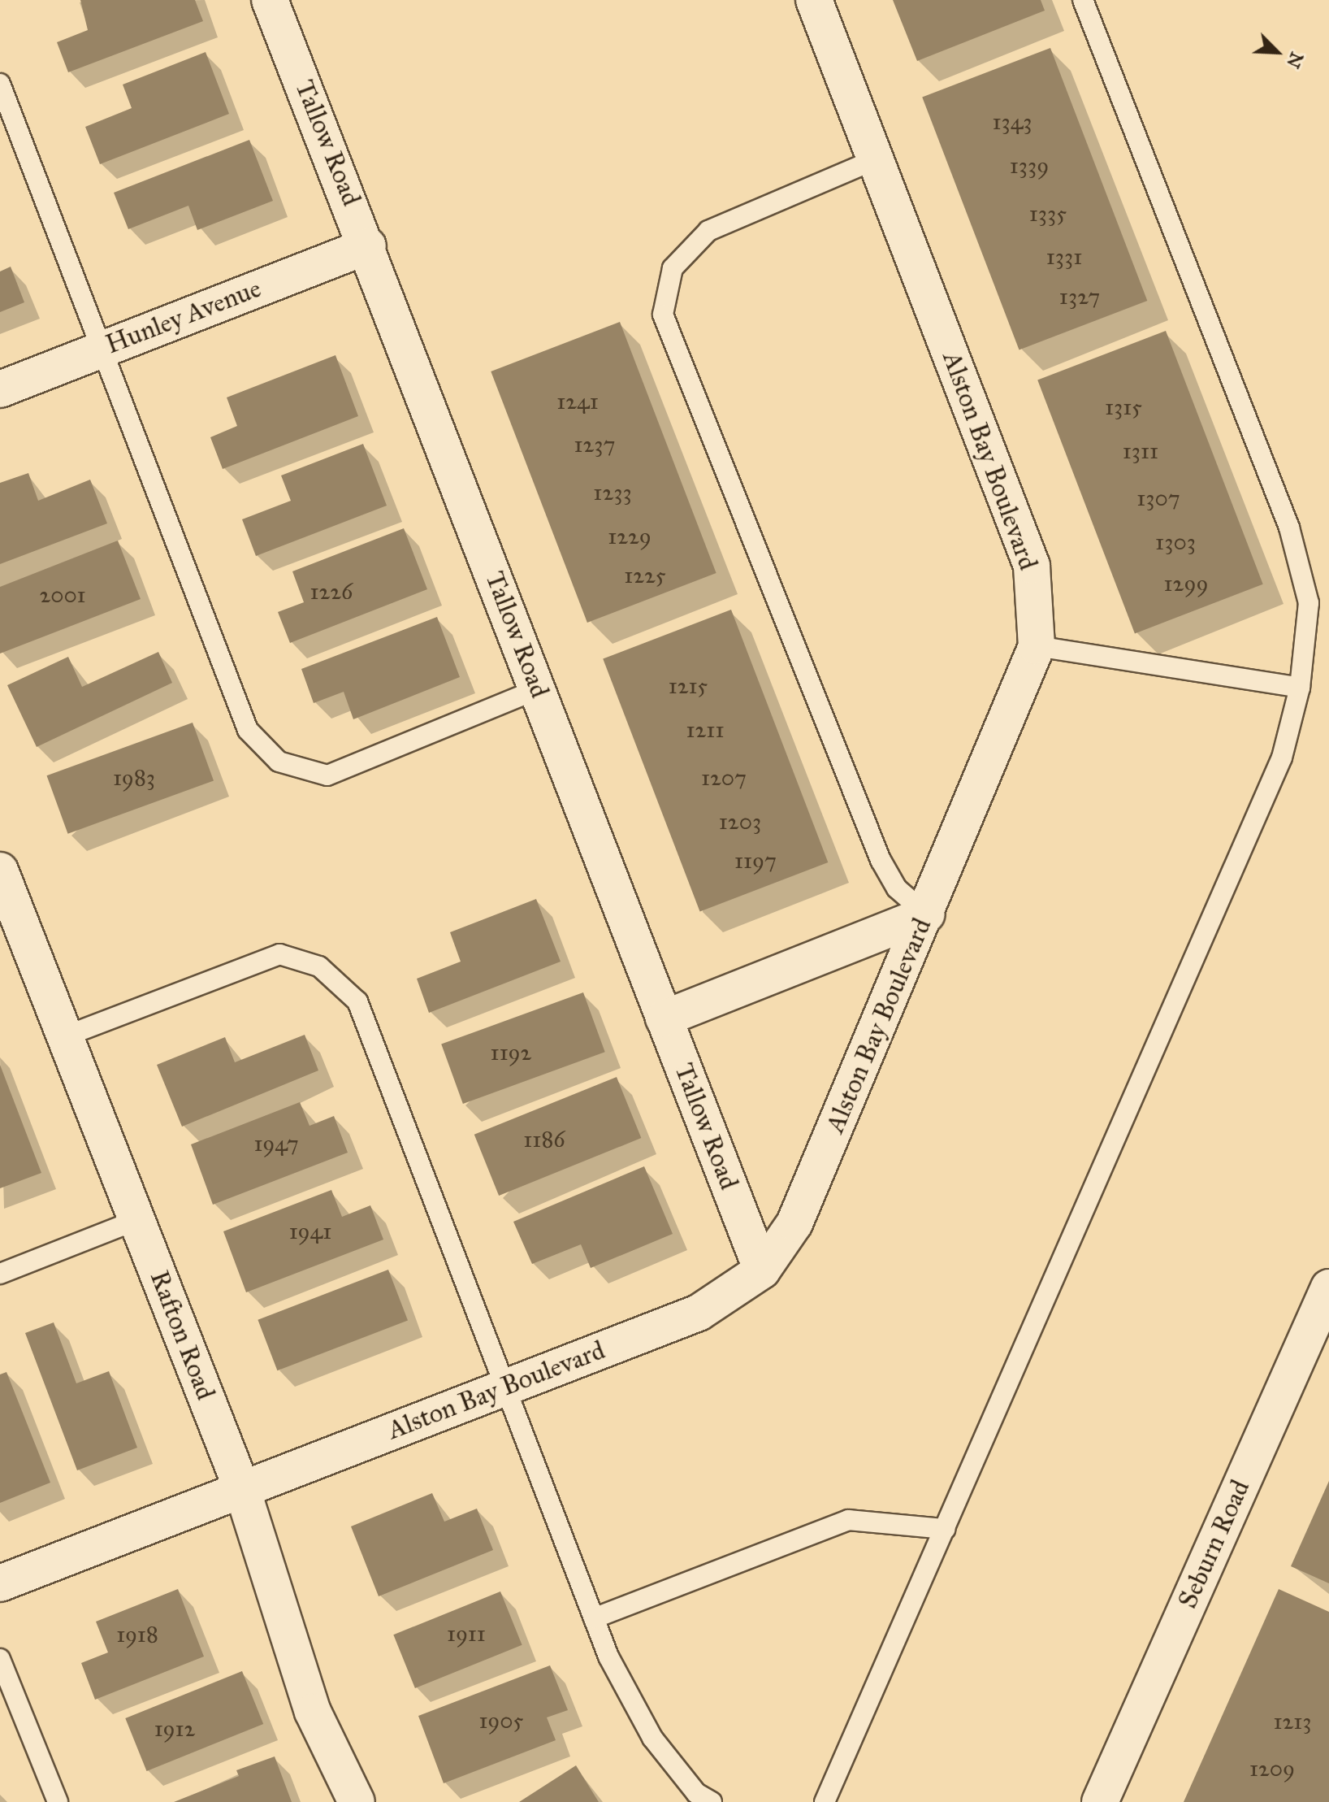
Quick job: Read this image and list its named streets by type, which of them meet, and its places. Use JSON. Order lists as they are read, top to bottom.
{
  "streets": {
    "street": [
      "Tallow Road",
      "Hunley Avenue",
      "Alston Bay Boulevard",
      "Rafton Road",
      "Seburn Road"
    ]
  },
  "crossings": [
    ["Tallow Road", "Hunley Avenue"],
    ["Tallow Road", "Alston Bay Boulevard"],
    ["Alston Bay Boulevard", "Rafton Road"]
  ],
  "house_numbers": [
    "1343",
    "1339",
    "1335",
    "1331",
    "1327",
    "1241",
    "1315",
    "1237",
    "1311",
    "1233",
    "1307",
    "1229",
    "1303",
    "1225",
    "1299",
    "1226",
    "2001",
    "1215",
    "1211",
    "1983",
    "1207",
    "1203",
    "1197",
    "1192",
    "1186",
    "1947",
    "1941",
    "1911",
    "1918",
    "1905",
    "1213",
    "1912",
    "1209"
  ],
  "north": "bottom right"
}
